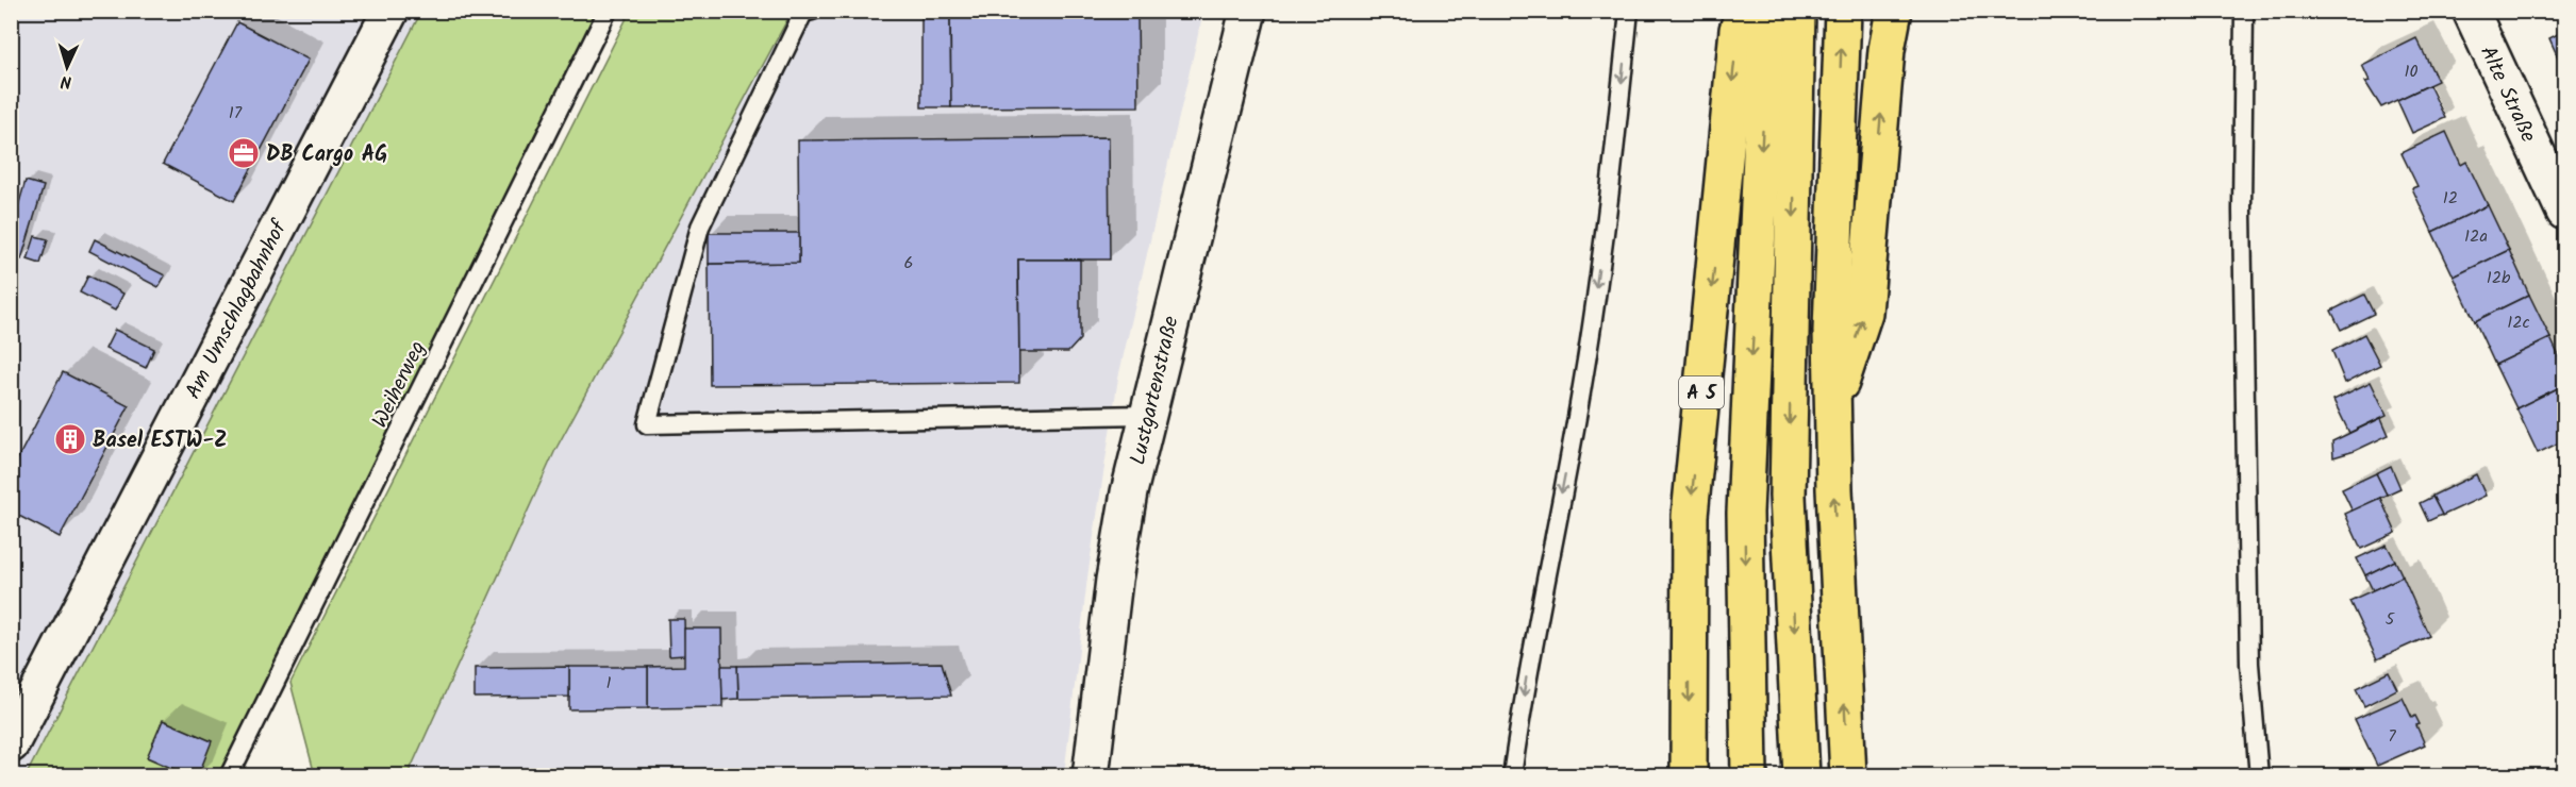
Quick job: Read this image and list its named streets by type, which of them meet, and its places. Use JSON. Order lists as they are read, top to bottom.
{
  "streets": {
    "highway": ["A 5"],
    "street": ["Alte Straße", "Am Umschlagbahnhof", "Lustgartenstraße"],
    "lane": ["Weiherweg"]
  },
  "places": {
    "office": ["DB Cargo AG"],
    "building": ["Basel ESTW-Z"]
  },
  "house_numbers": [
    "10",
    "17",
    "12",
    "12a",
    "6",
    "12b",
    "12c",
    "5",
    "1",
    "7"
  ],
  "north": "bottom"
}
